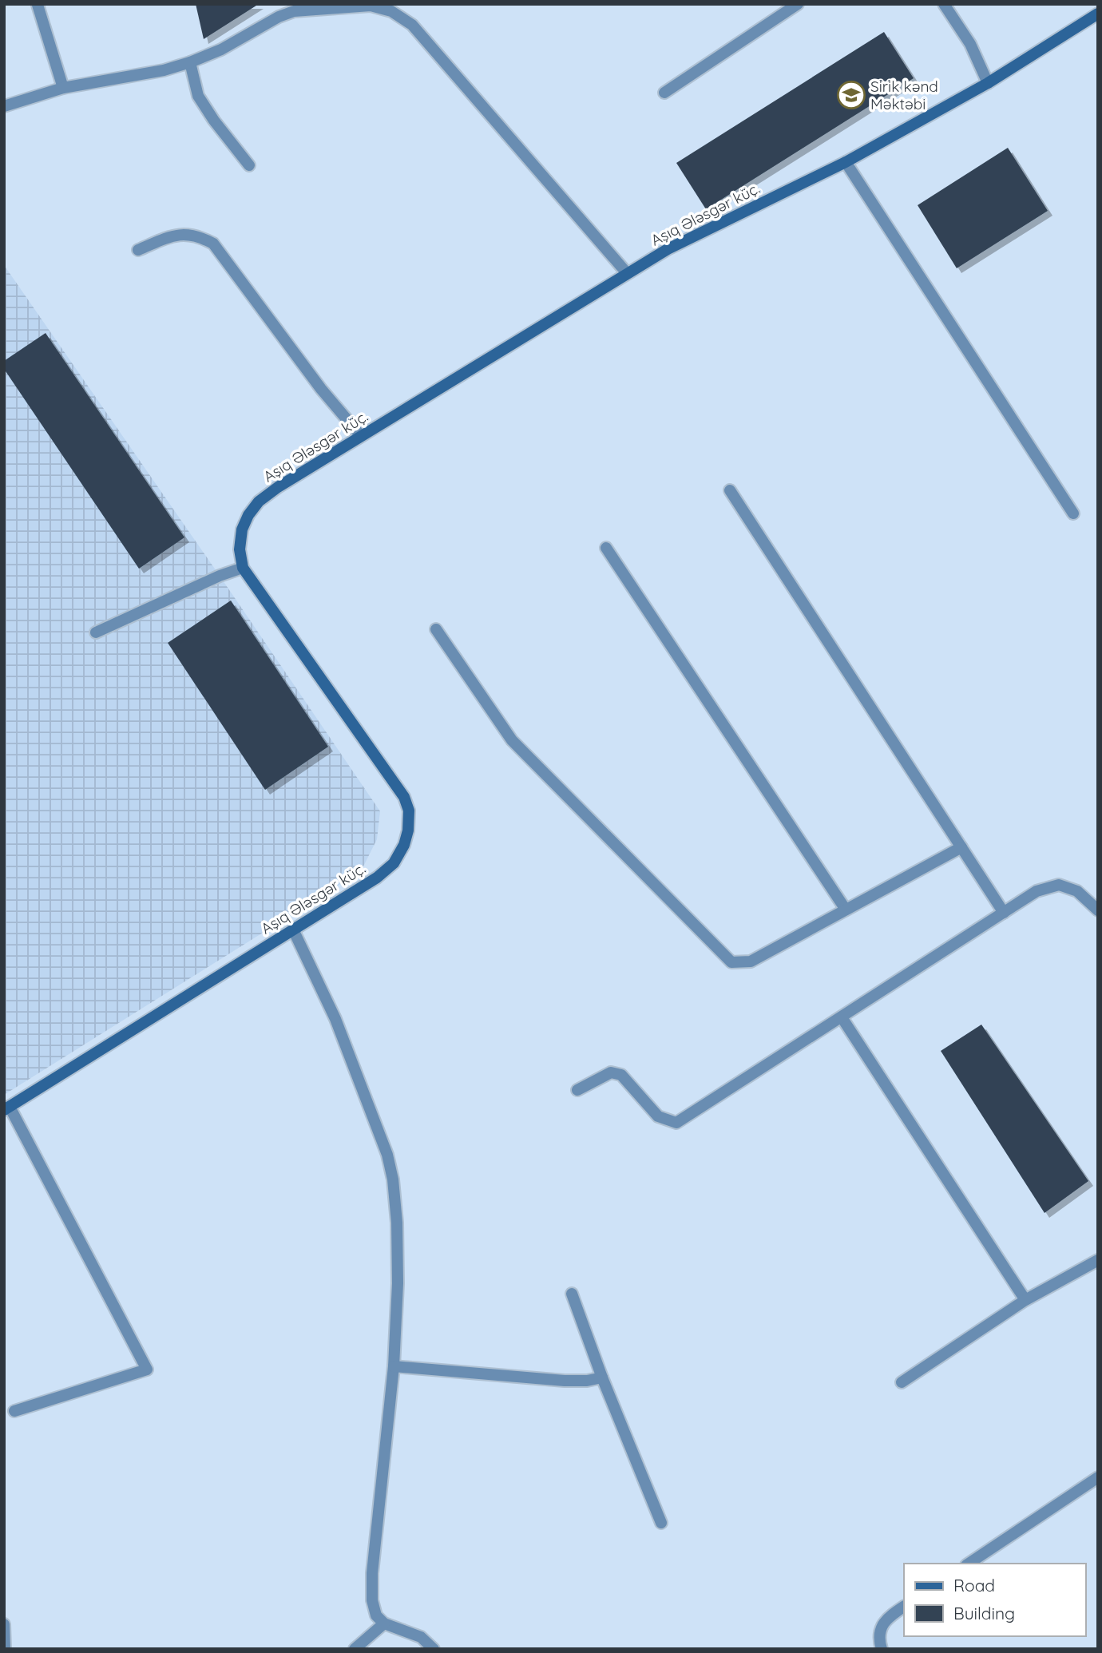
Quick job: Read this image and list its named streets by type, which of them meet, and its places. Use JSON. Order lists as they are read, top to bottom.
{
  "streets": {
    "street": ["Aşıq Ələsgər küç."]
  },
  "places": {
    "school or university": ["Sirik kənd Məktəbi"]
  },
  "legend": ["Road", "Building"]
}
